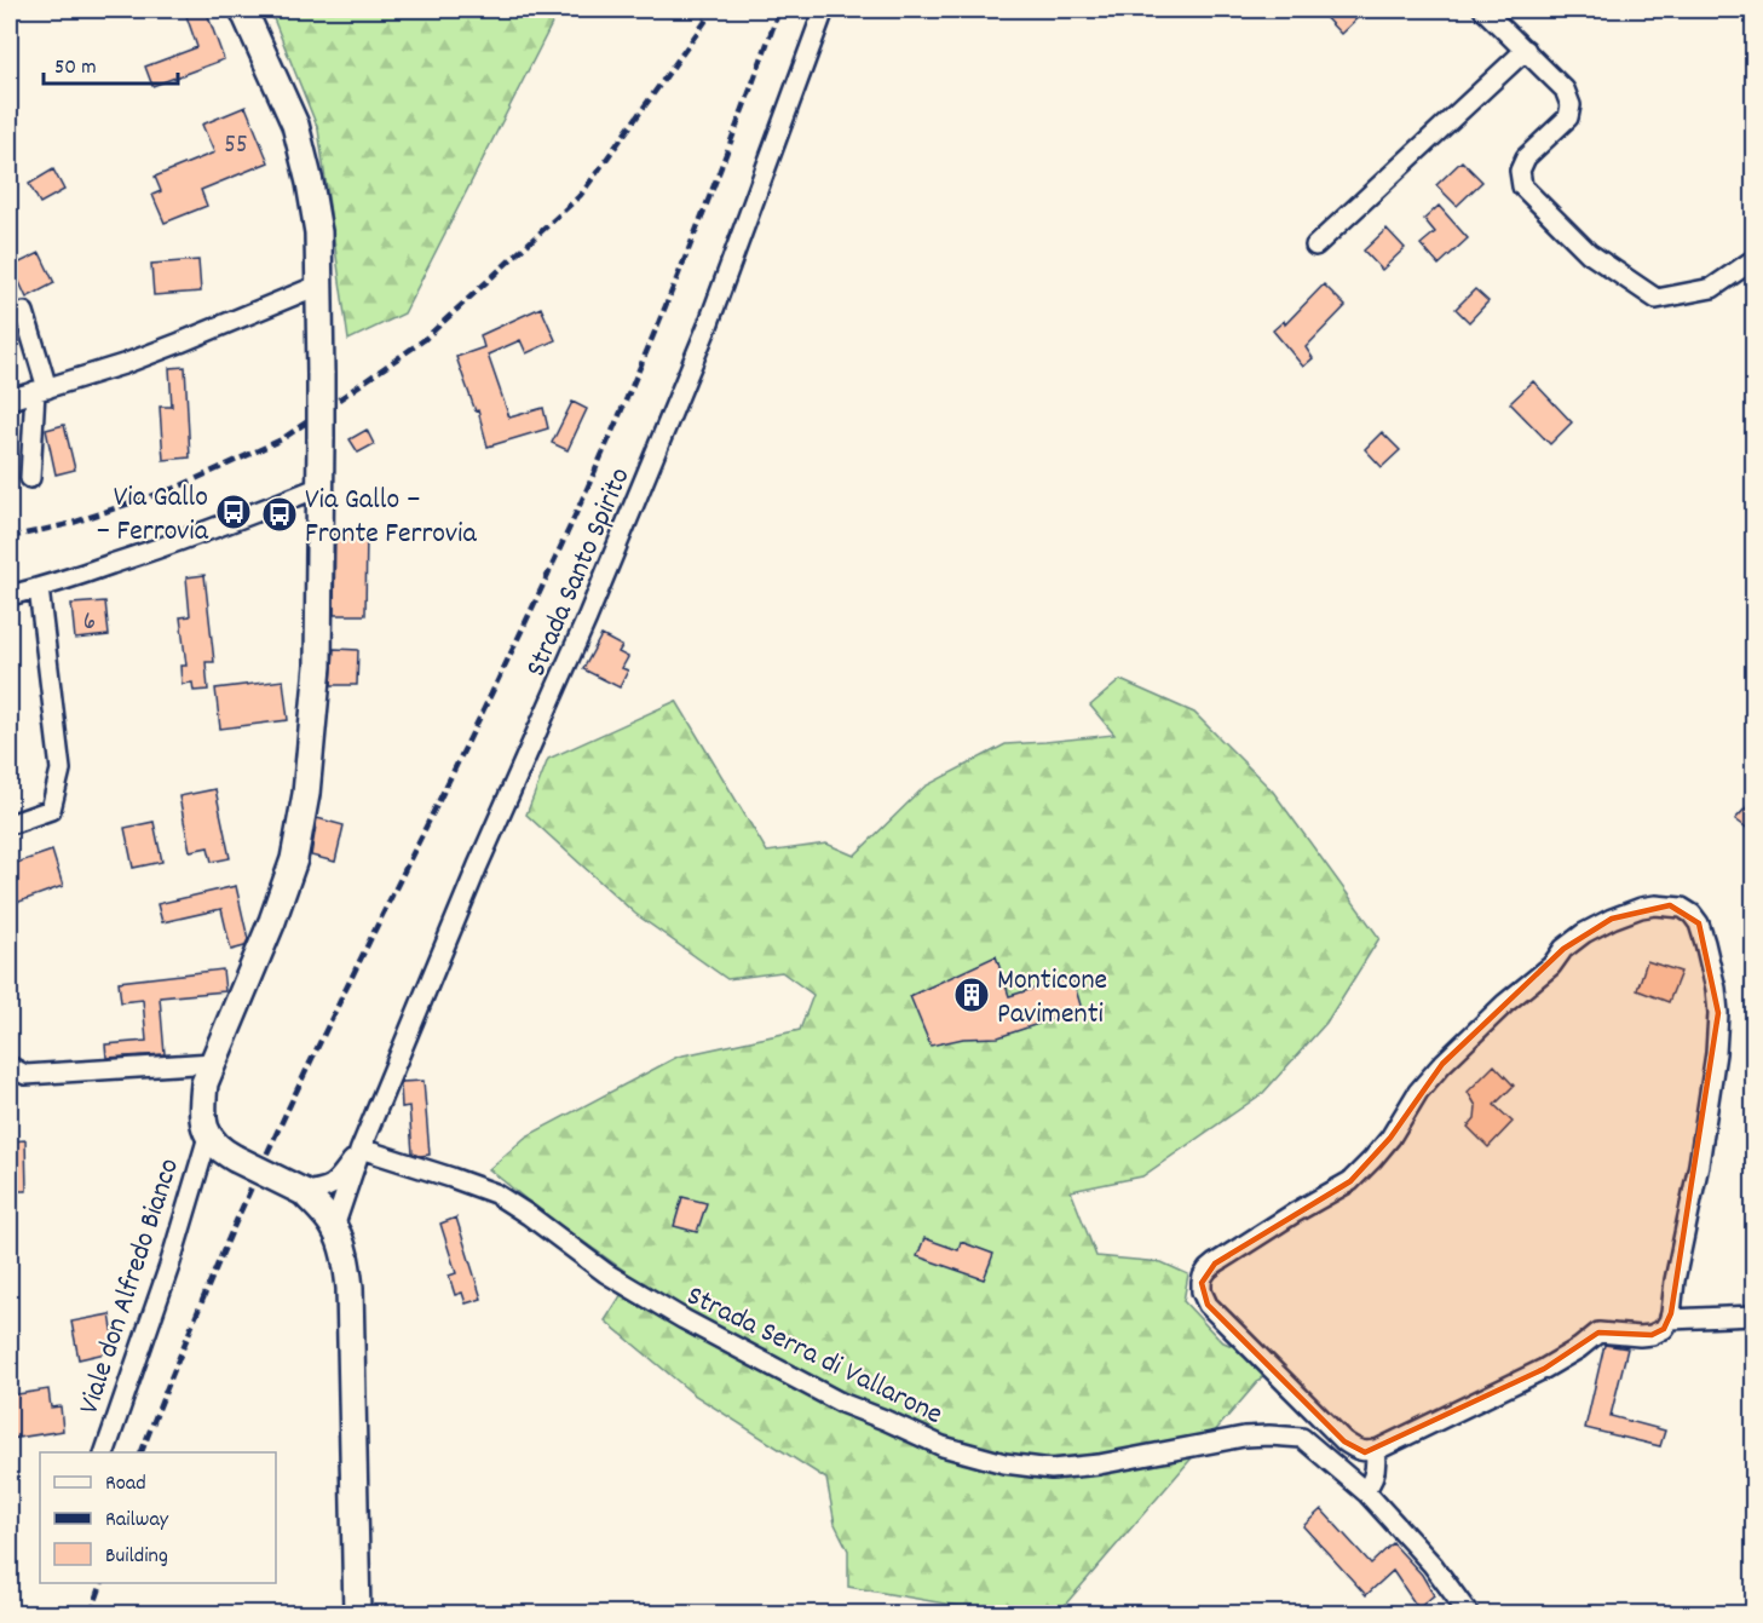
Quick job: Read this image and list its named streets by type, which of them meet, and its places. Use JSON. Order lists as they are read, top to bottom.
{
  "streets": {
    "street": ["Strada Santo Spirito", "Viale don Alfredo Bianco", "Strada Serra di Vallarone"]
  },
  "crossings": [
    ["Strada Santo Spirito", "Viale don Alfredo Bianco"],
    ["Strada Santo Spirito", "Strada Serra di Vallarone"]
  ],
  "places": {
    "bus stop": ["Via Gallo – Ferrovia", "Via Gallo – Fronte Ferrovia"],
    "building": ["Monticone Pavimenti"]
  },
  "house_numbers": ["55", "6"],
  "legend": ["Road", "Railway", "Building"],
  "scale_bar": "50 m"
}
